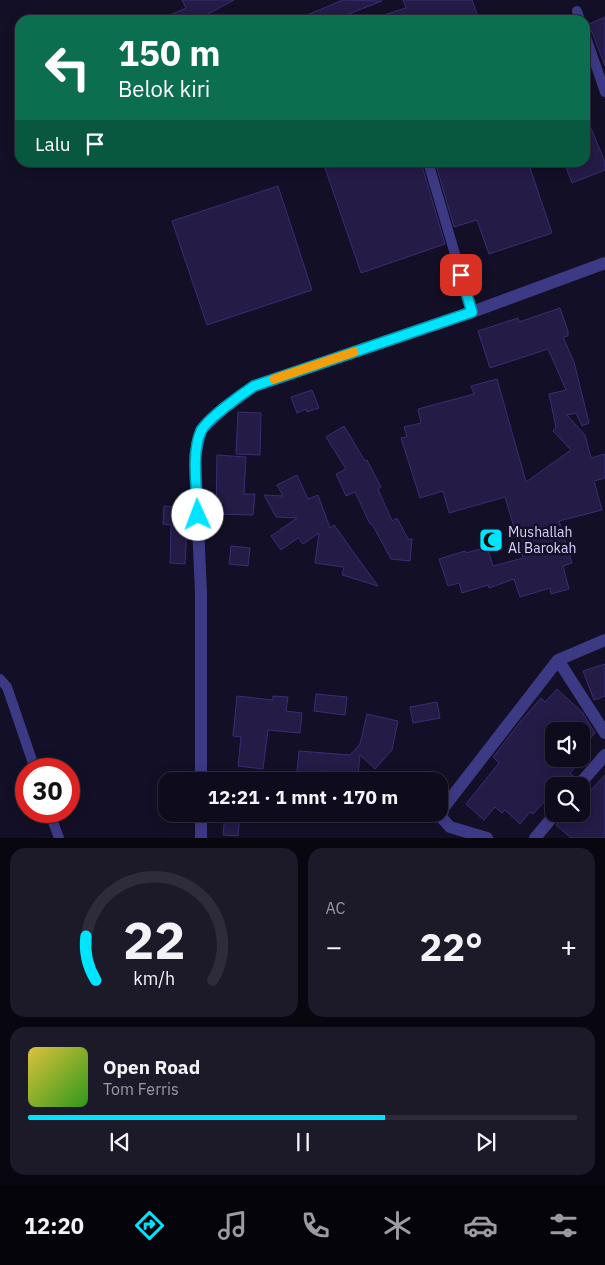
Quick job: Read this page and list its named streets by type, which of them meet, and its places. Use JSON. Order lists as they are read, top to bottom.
{
  "places": {
    "mosque": ["Mushallah Al Barokah"]
  },
  "page": {
    "turn": ["150 m", "Belok kiri"],
    "then": "Lalu",
    "limit": "30",
    "trip": "12:21 · 1 mnt · 170 m",
    "tile": "AC",
    "heat": ["−", "22°", "+"],
    "song": ["Open Road", "Tom Ferris"],
    "tabs": "12:20",
    "gauge": ["22", "km/h"]
  }
}
